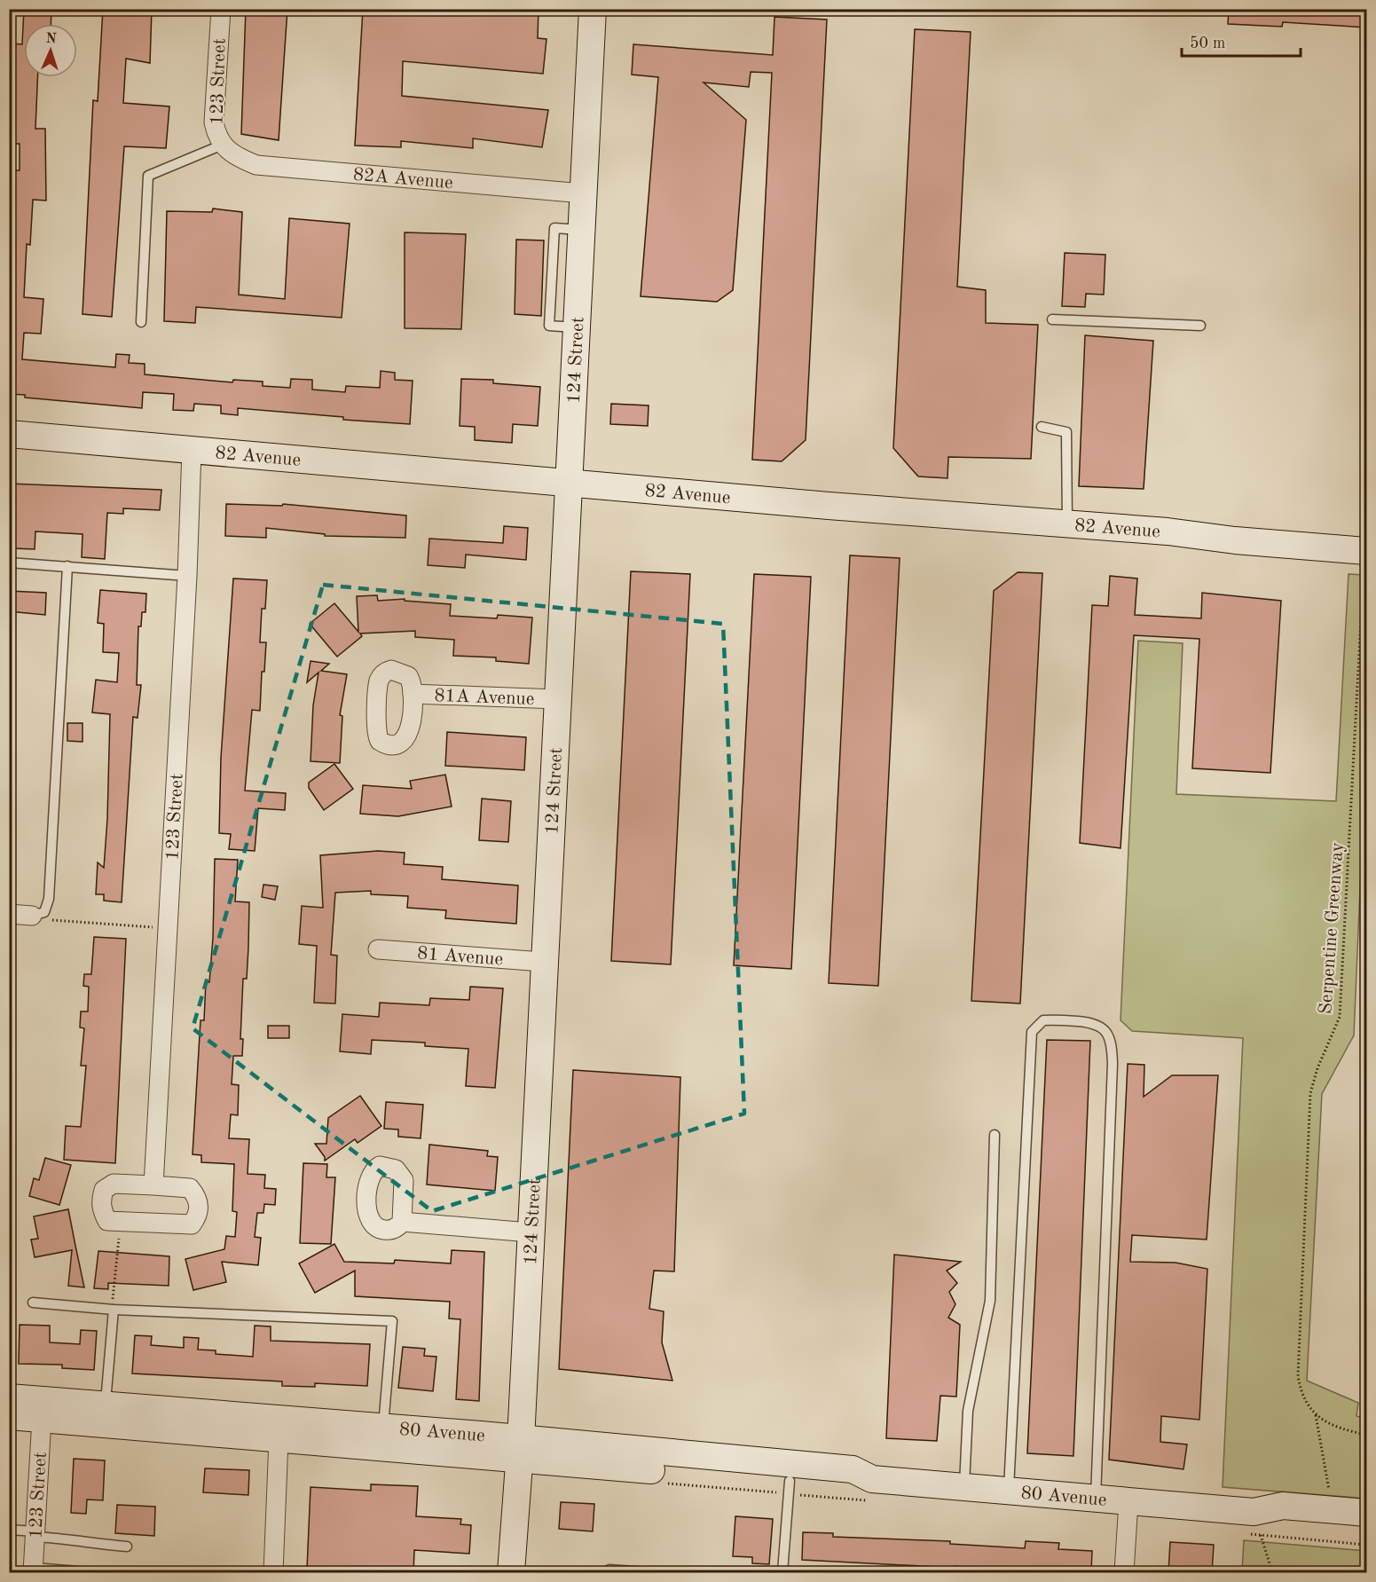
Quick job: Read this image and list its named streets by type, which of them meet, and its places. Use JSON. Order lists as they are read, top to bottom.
{
  "streets": {
    "street": [
      "123 Street",
      "82A Avenue",
      "124 Street",
      "82 Avenue",
      "81A Avenue",
      "81 Avenue",
      "80 Avenue"
    ],
    "path": ["Serpentine Greenway"]
  },
  "crossings": [
    ["123 Street", "82A Avenue"],
    ["123 Street", "82 Avenue"],
    ["123 Street", "80 Avenue"],
    ["82A Avenue", "124 Street"],
    ["124 Street", "82 Avenue"],
    ["124 Street", "81A Avenue"],
    ["124 Street", "81 Avenue"],
    ["124 Street", "80 Avenue"],
    ["82 Avenue", "Serpentine Greenway"]
  ],
  "scale_bar": "50 m",
  "north": "top"
}
